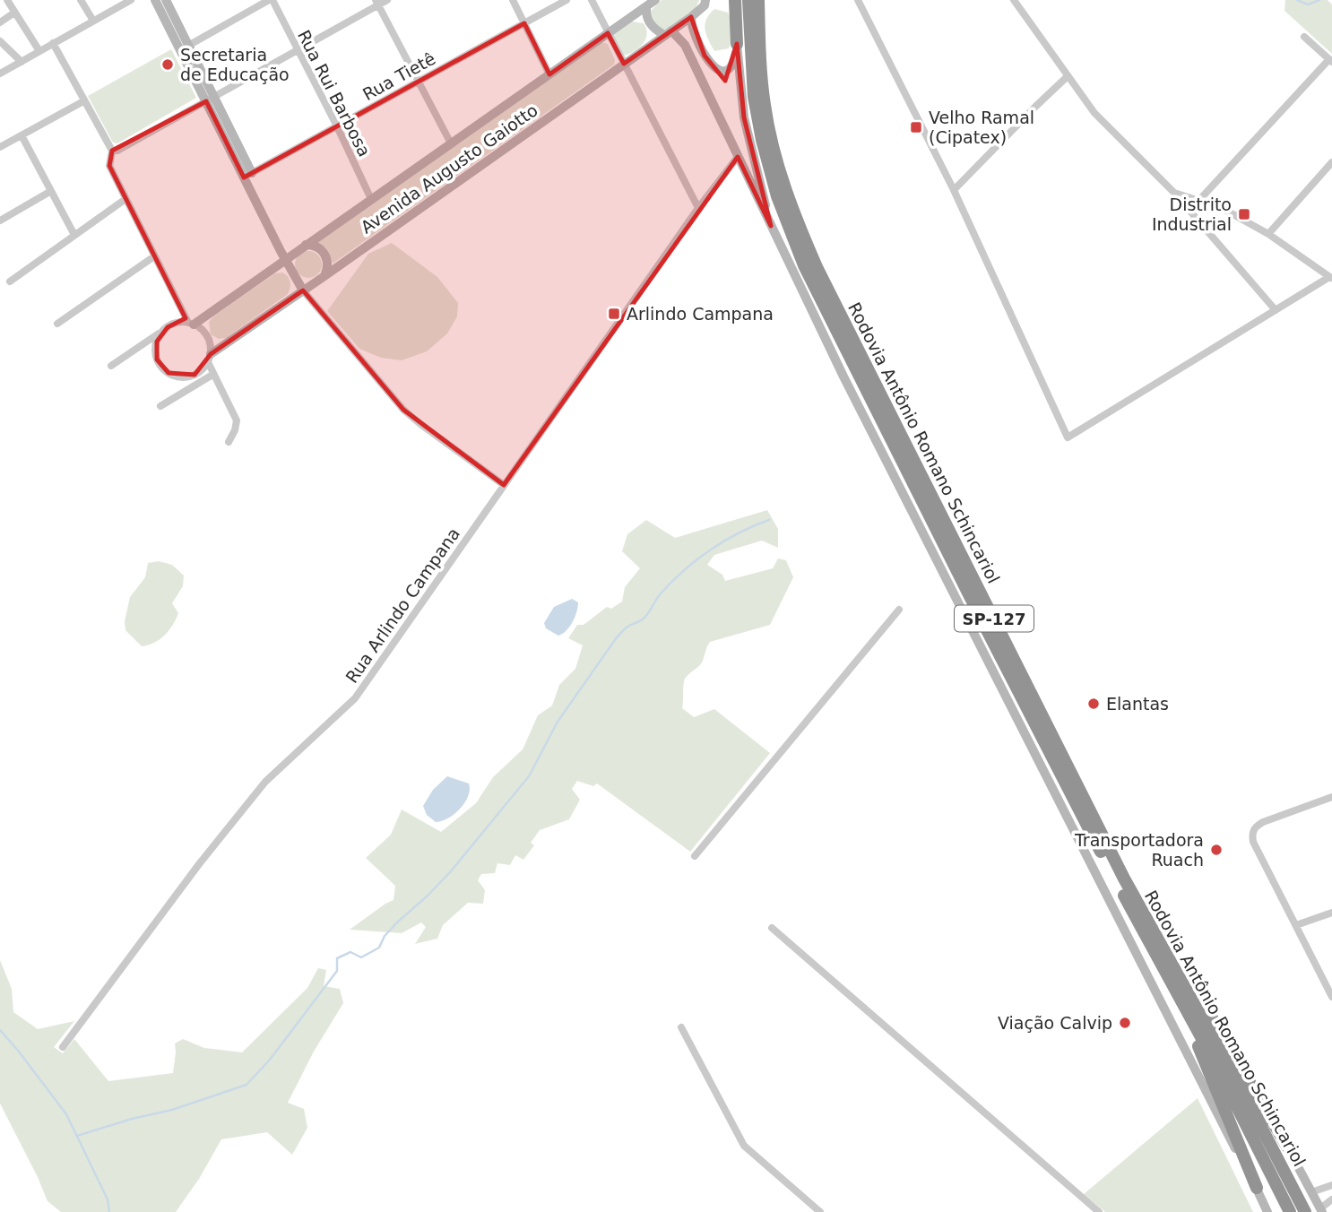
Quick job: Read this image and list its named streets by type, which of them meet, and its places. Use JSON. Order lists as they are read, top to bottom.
{
  "streets": {
    "highway": ["Rodovia Antônio Romano Schincariol", "SP-127"],
    "street": [
      "Rua Tietê",
      "Rua Rui Barbosa",
      "Avenida Augusto Gaiotto",
      "Rua Arlindo Campana"
    ]
  },
  "crossings": [
    ["Rua Tietê", "Rua Rui Barbosa"],
    ["Rua Rui Barbosa", "Avenida Augusto Gaiotto"]
  ],
  "places": {
    "other": [
      "Secretaria de Educação",
      "Elantas",
      "Transportadora Ruach",
      "Viação Calvip"
    ],
    "transit": ["Velho Ramal (Cipatex)", "Distrito Industrial", "Arlindo Campana"]
  }
}
